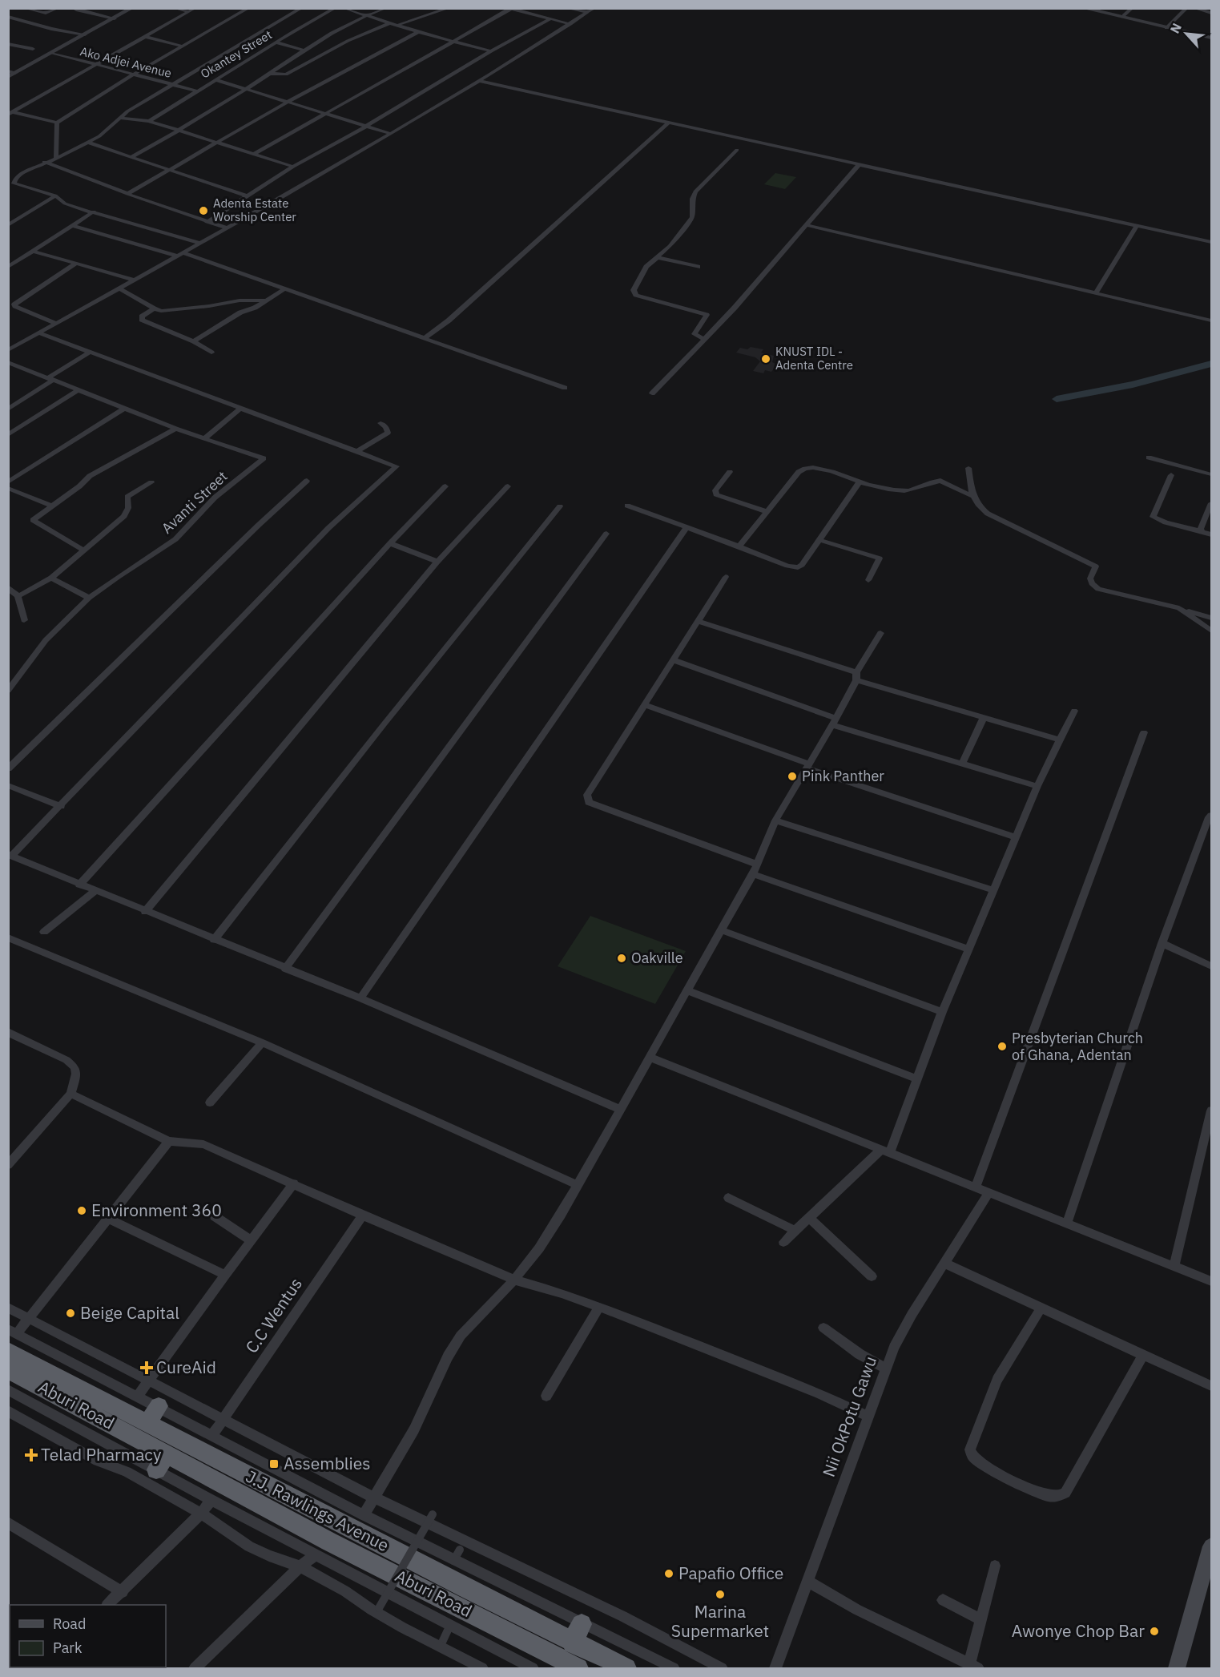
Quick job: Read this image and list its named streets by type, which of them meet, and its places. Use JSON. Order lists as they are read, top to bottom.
{
  "streets": {
    "highway": ["Aburi Road", "J.J. Rawlings Avenue"],
    "street": [
      "Okantey Street",
      "Ako Adjei Avenue",
      "Avanti Street",
      "C.C Wentus",
      "Nii OkPotu Gawu"
    ]
  },
  "crossings": [
    ["Okantey Street", "Ako Adjei Avenue"]
  ],
  "places": {
    "other": [
      "Adenta Estate Worship Center",
      "KNUST IDL - Adenta Centre",
      "Pink Panther",
      "Oakville",
      "Presbyterian Church of Ghana, Adentan",
      "Environment 360",
      "Beige Capital",
      "Papafio Office",
      "Marina Supermarket",
      "Awonye Chop Bar"
    ],
    "health": ["CureAid", "Telad Pharmacy"],
    "transit": ["Assemblies"]
  },
  "legend": ["Road", "Park"],
  "north": "top left"
}
